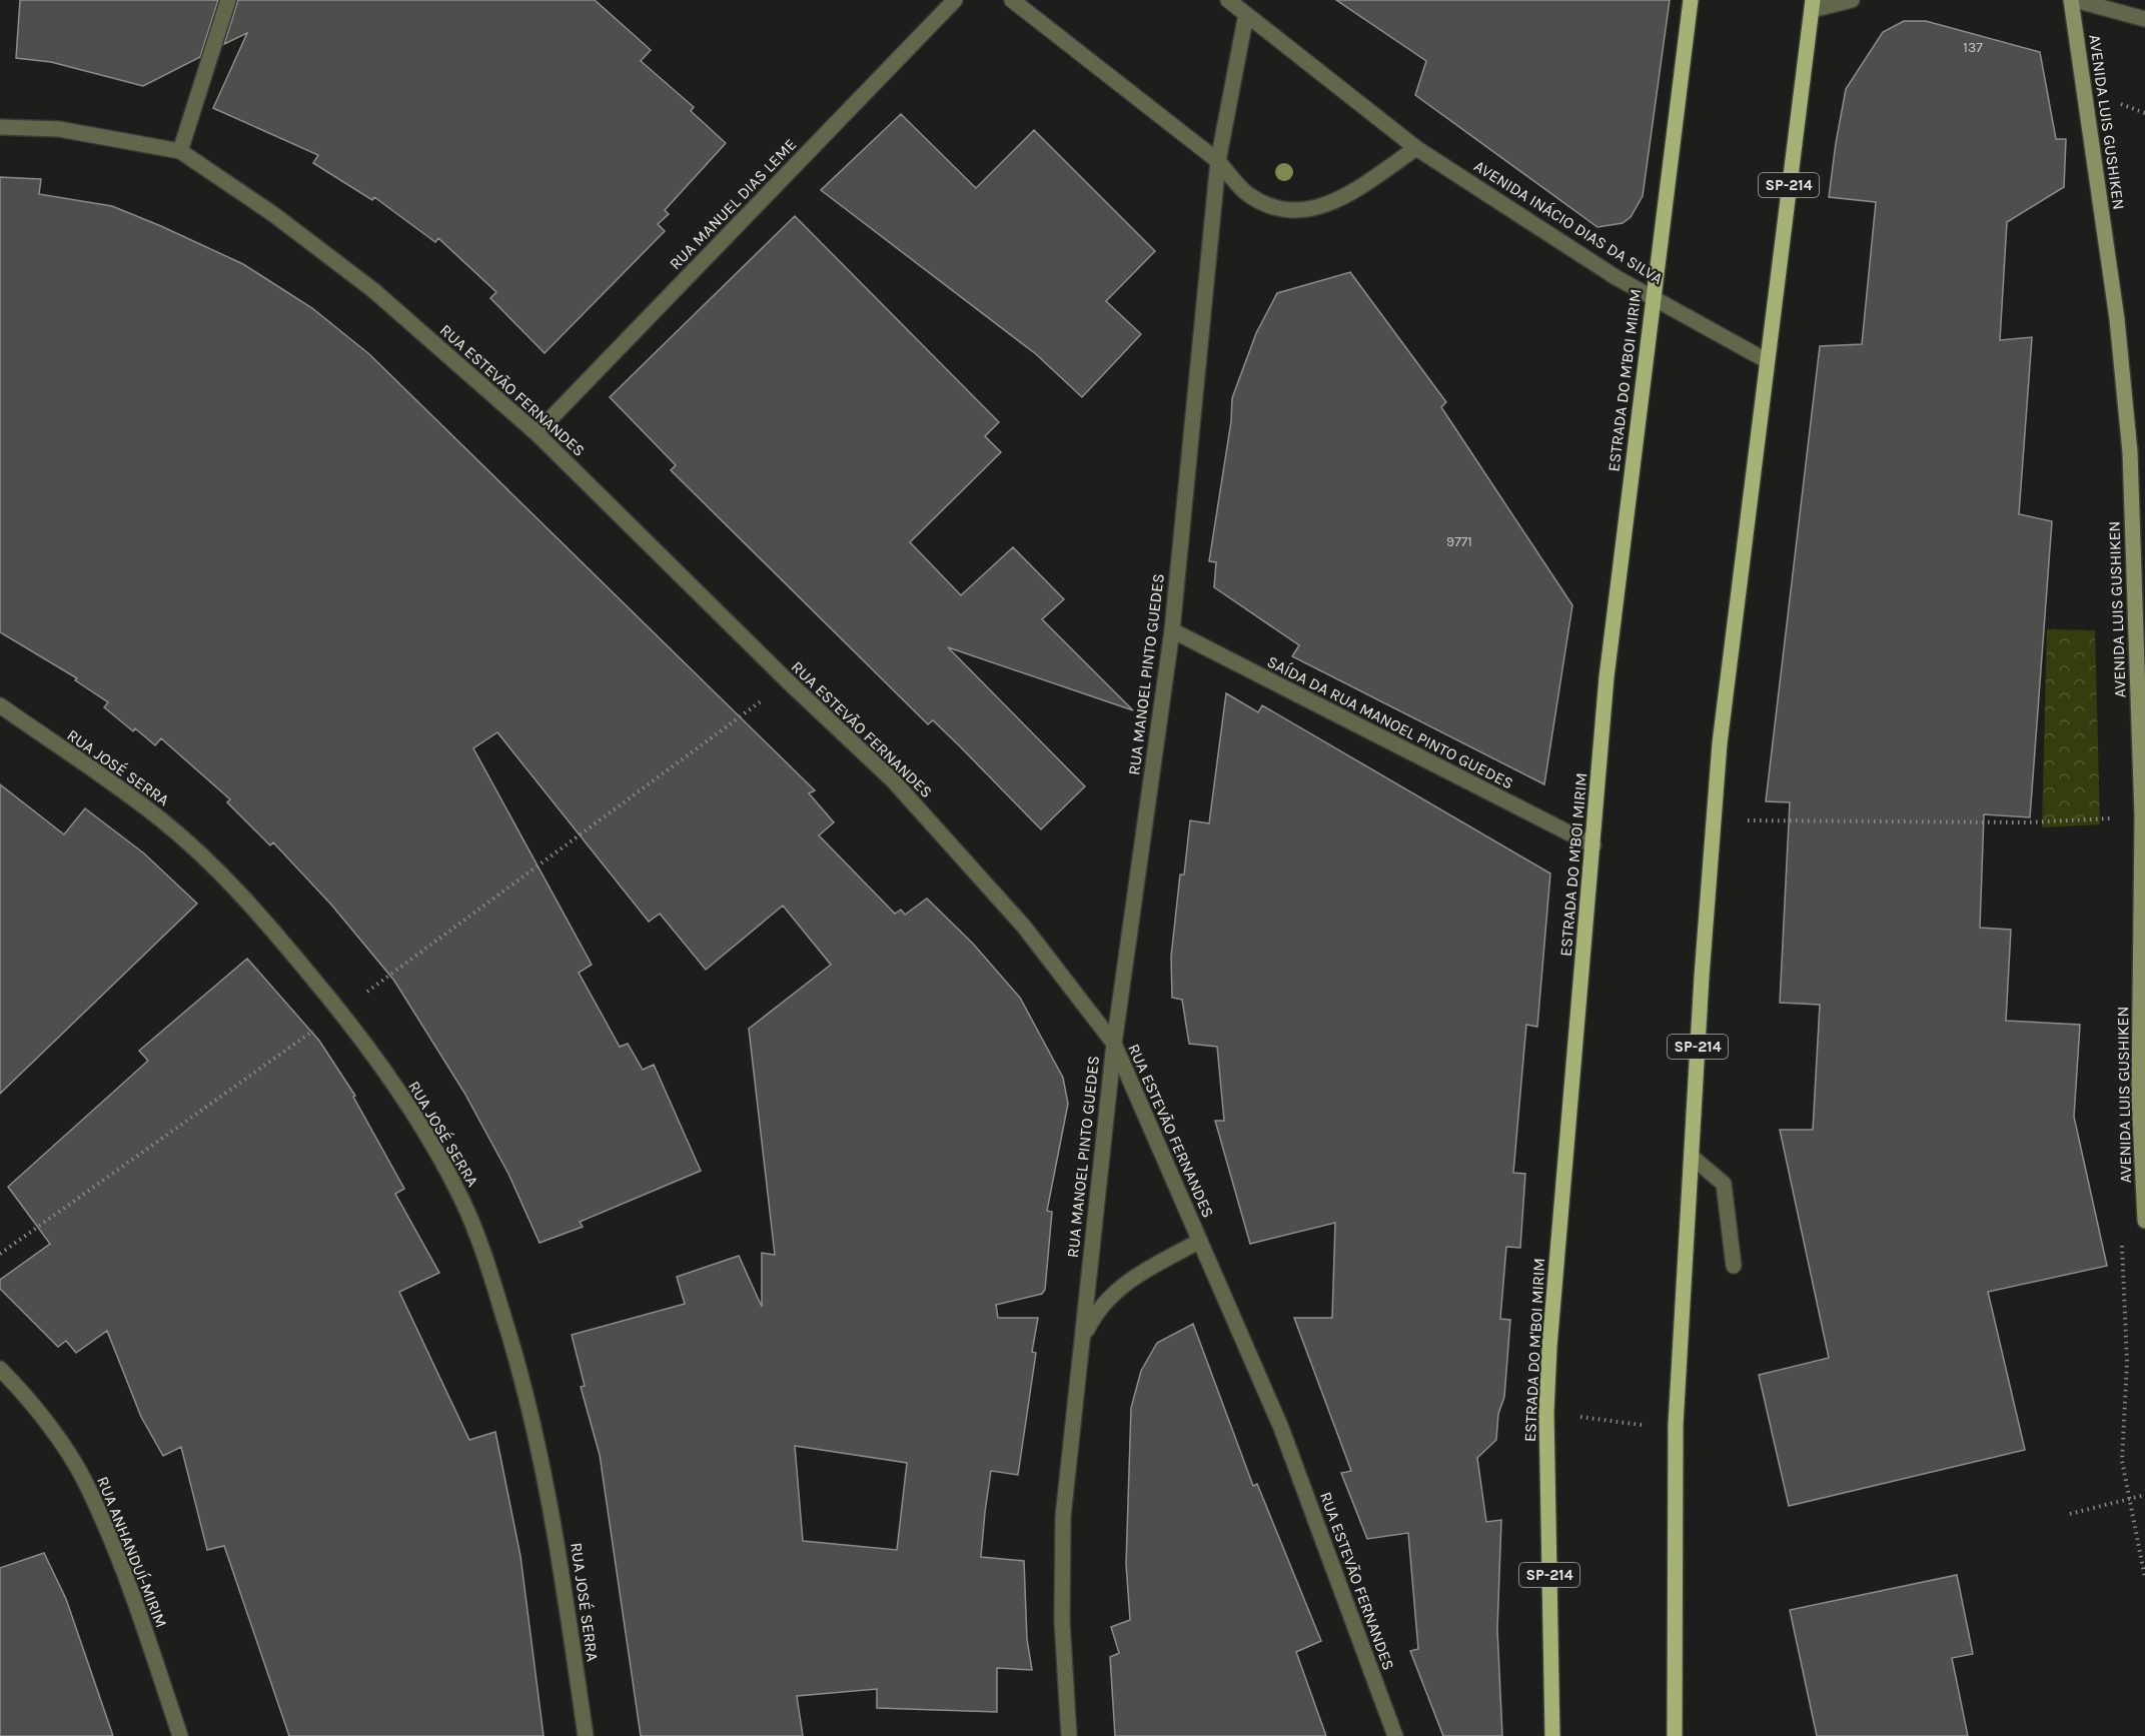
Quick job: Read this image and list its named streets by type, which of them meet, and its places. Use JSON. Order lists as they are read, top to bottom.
{
  "streets": {
    "main road": ["AVENIDA LUIS GUSHIKEN", "SP-214", "ESTRADA DO M'BOI MIRIM"],
    "street": [
      "RUA MANUEL DIAS LEME",
      "AVENIDA INÁCIO DIAS DA SILVA",
      "RUA ESTEVÃO FERNANDES",
      "RUA MANOEL PINTO GUEDES",
      "SAÍDA DA RUA MANOEL PINTO GUEDES",
      "RUA JOSÉ SERRA",
      "RUA ANHANDUÍ-MIRIM"
    ]
  },
  "crossings": [
    ["SP-214", "AVENIDA INÁCIO DIAS DA SILVA"],
    ["RUA MANUEL DIAS LEME", "RUA ESTEVÃO FERNANDES"],
    ["AVENIDA INÁCIO DIAS DA SILVA", "ESTRADA DO M'BOI MIRIM"],
    ["AVENIDA INÁCIO DIAS DA SILVA", "RUA MANOEL PINTO GUEDES"],
    ["ESTRADA DO M'BOI MIRIM", "SAÍDA DA RUA MANOEL PINTO GUEDES"],
    ["RUA ESTEVÃO FERNANDES", "RUA MANOEL PINTO GUEDES"],
    ["RUA MANOEL PINTO GUEDES", "SAÍDA DA RUA MANOEL PINTO GUEDES"]
  ],
  "house_numbers": ["137", "9771"]
}
